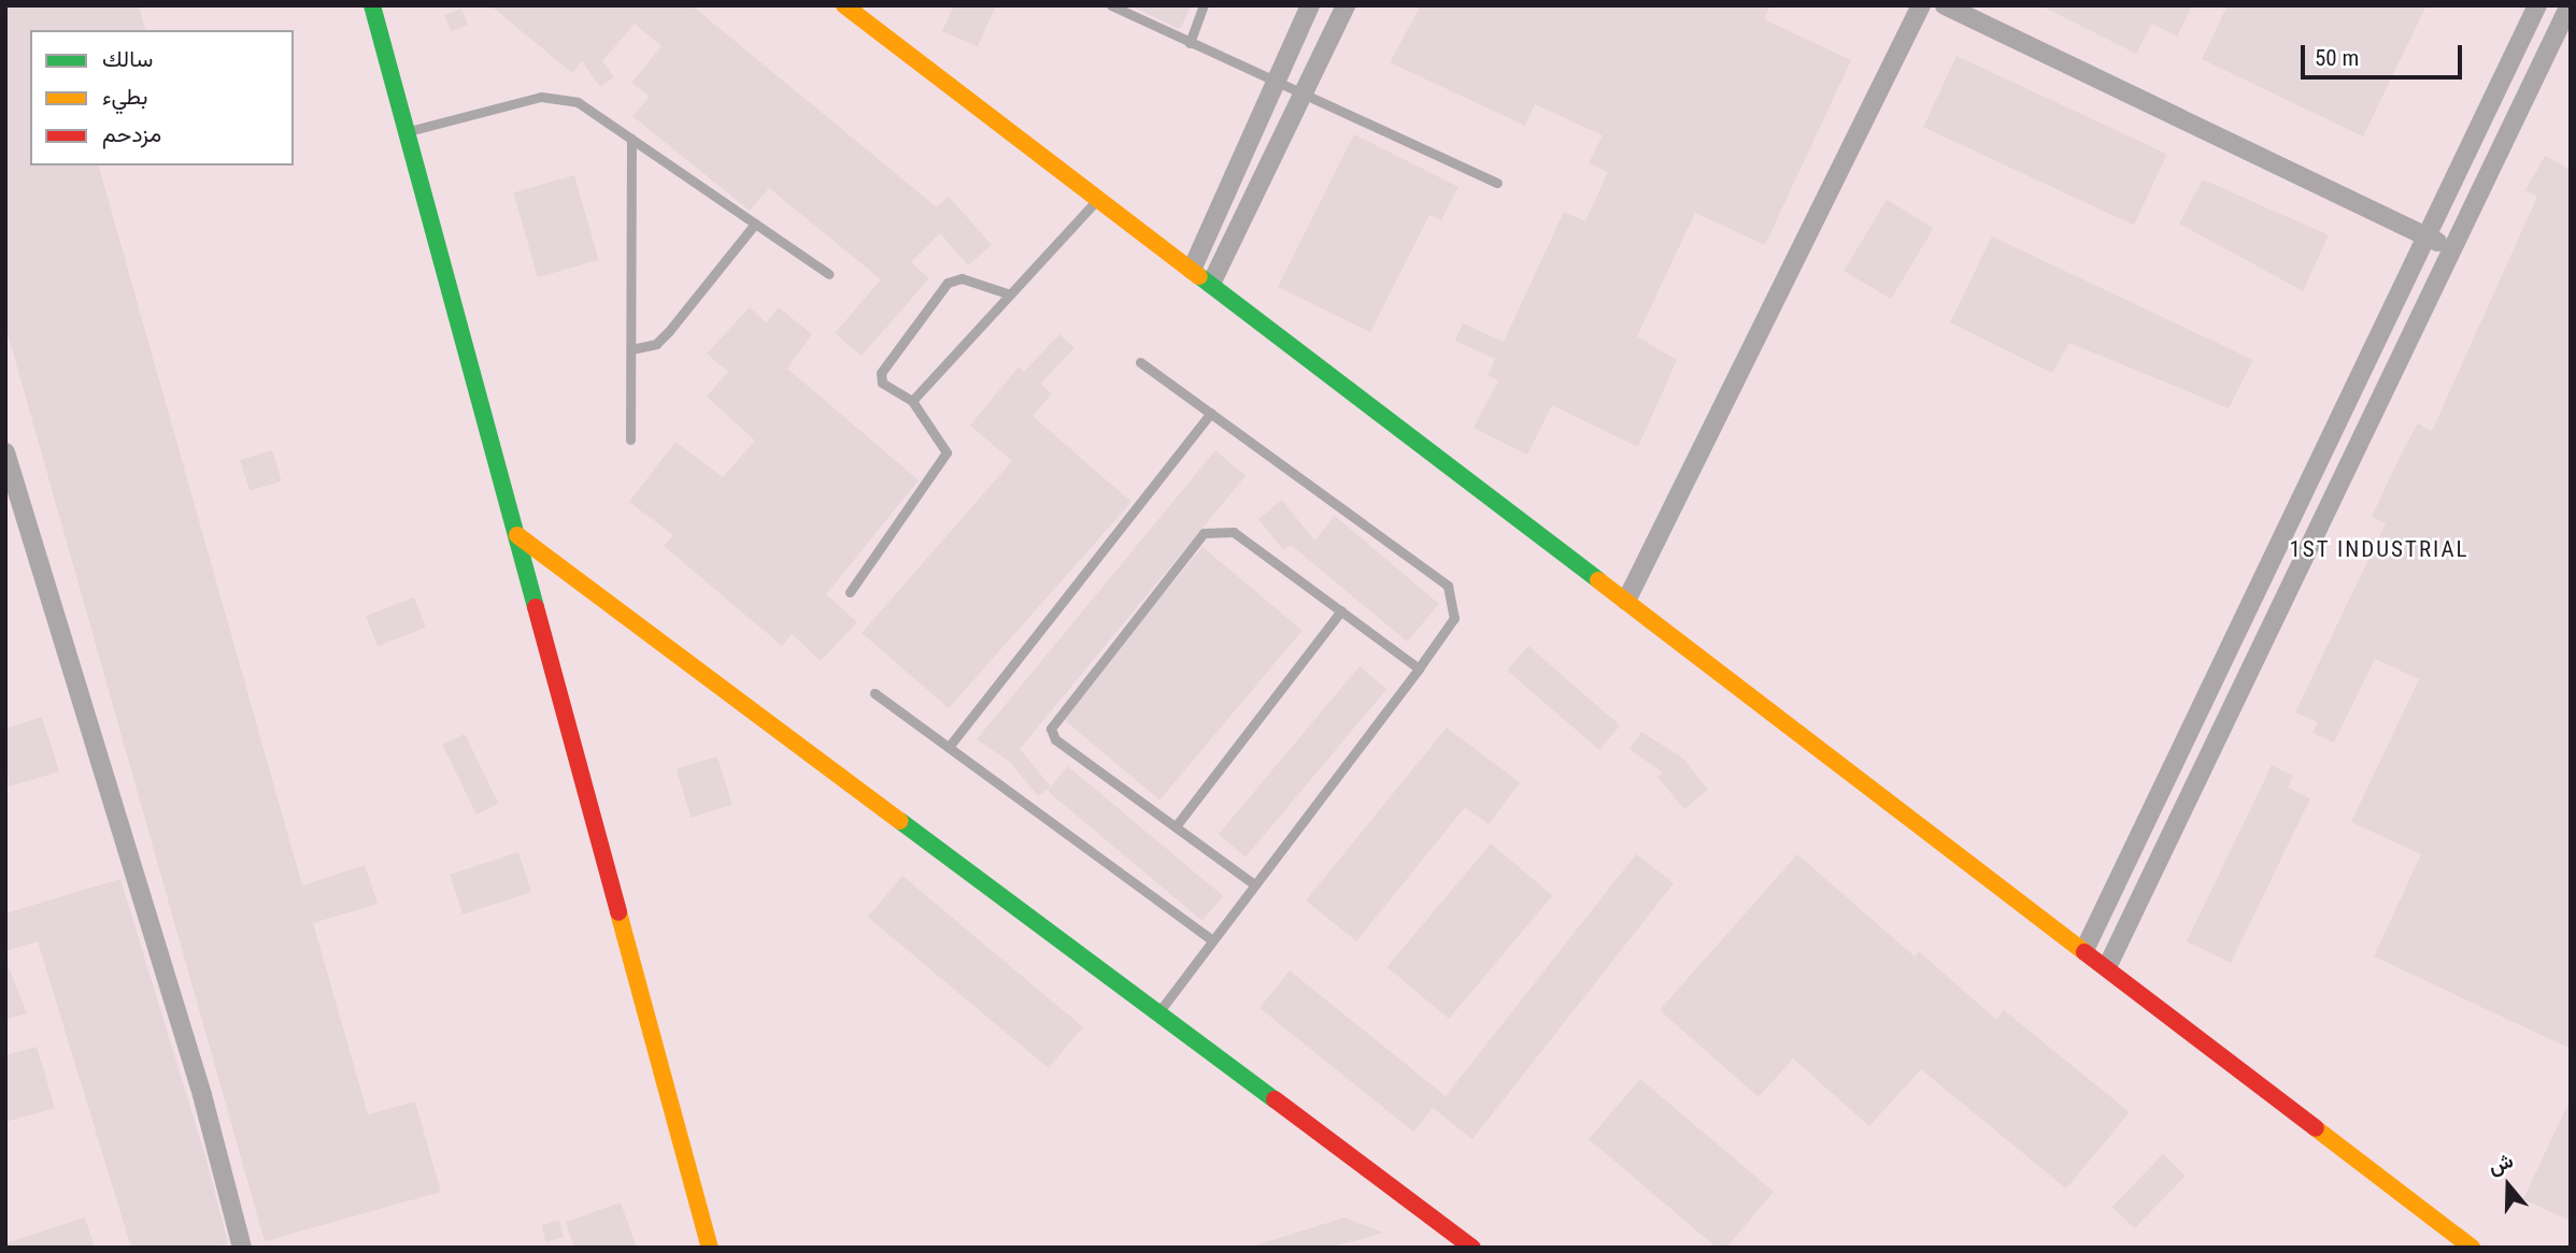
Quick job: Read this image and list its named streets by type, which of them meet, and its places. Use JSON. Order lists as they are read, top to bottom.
{
  "districts": ["1ST INDUSTRIAL"],
  "legend": ["سالك", "بطيء", "مزدحم"],
  "scale_bar": "50 m",
  "north": "top"
}
